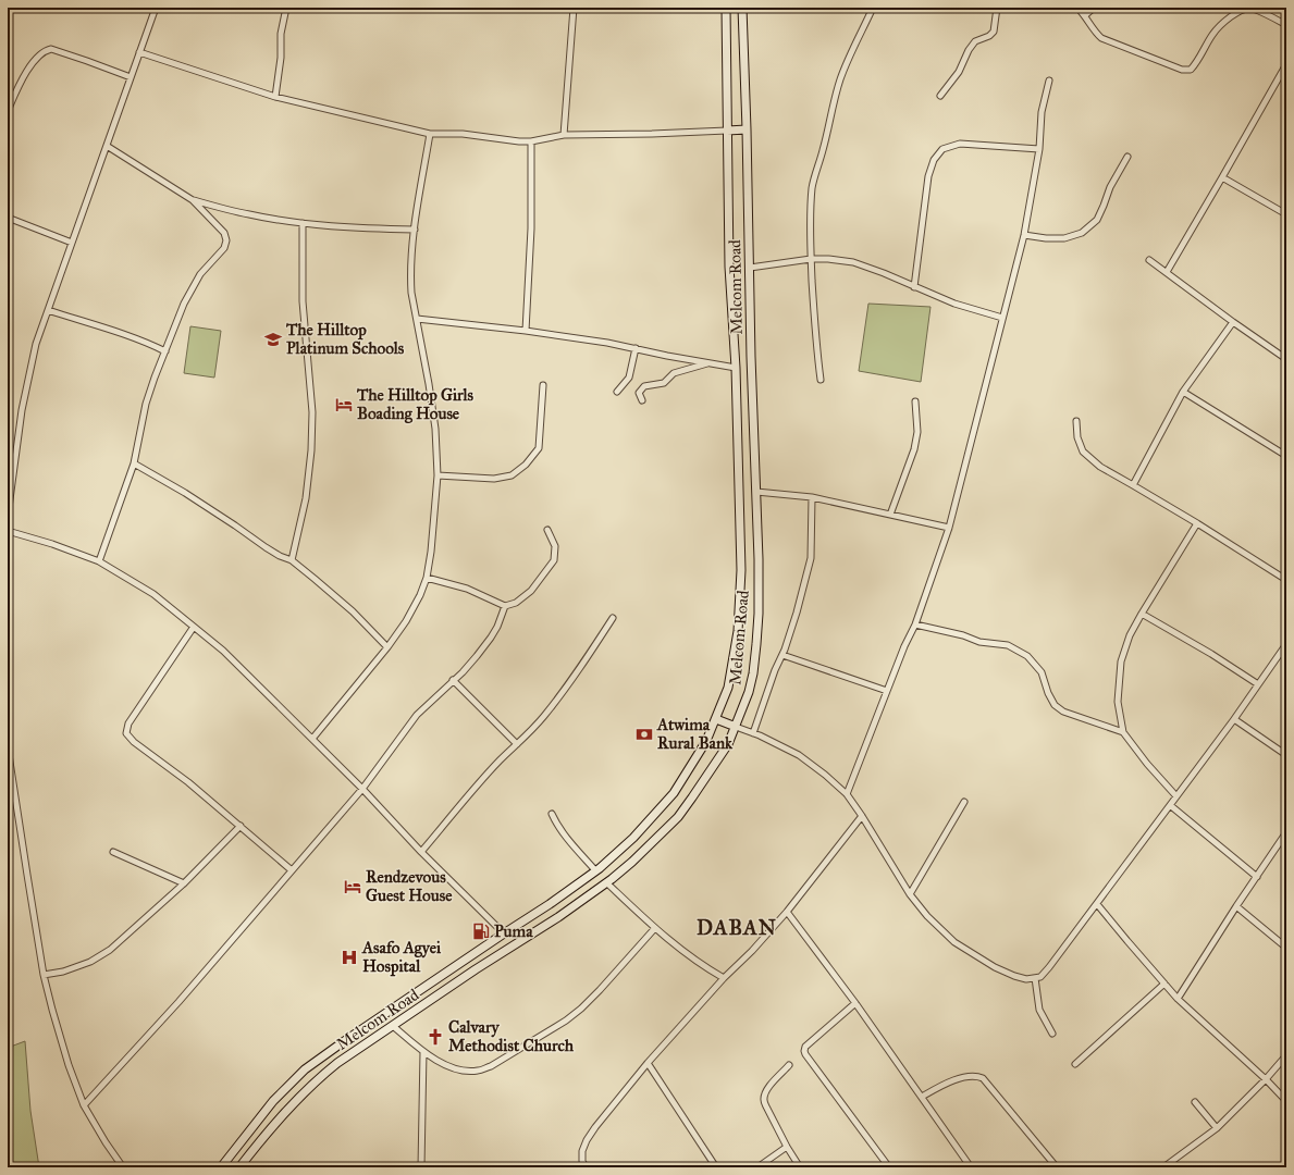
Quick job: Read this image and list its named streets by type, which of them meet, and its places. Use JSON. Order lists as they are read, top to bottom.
{
  "streets": {
    "main road": ["Melcom Road"]
  },
  "districts": ["DABAN"],
  "places": {
    "school or university": ["The Hilltop Platinum Schools"],
    "hotel": ["The Hilltop Girls Boading House", "Rendzevous Guest House"],
    "bank": ["Atwima Rural Bank"],
    "fuel station": ["Puma"],
    "hospital": ["Asafo Agyei Hospital"],
    "church": ["Calvary Methodist Church"]
  }
}
